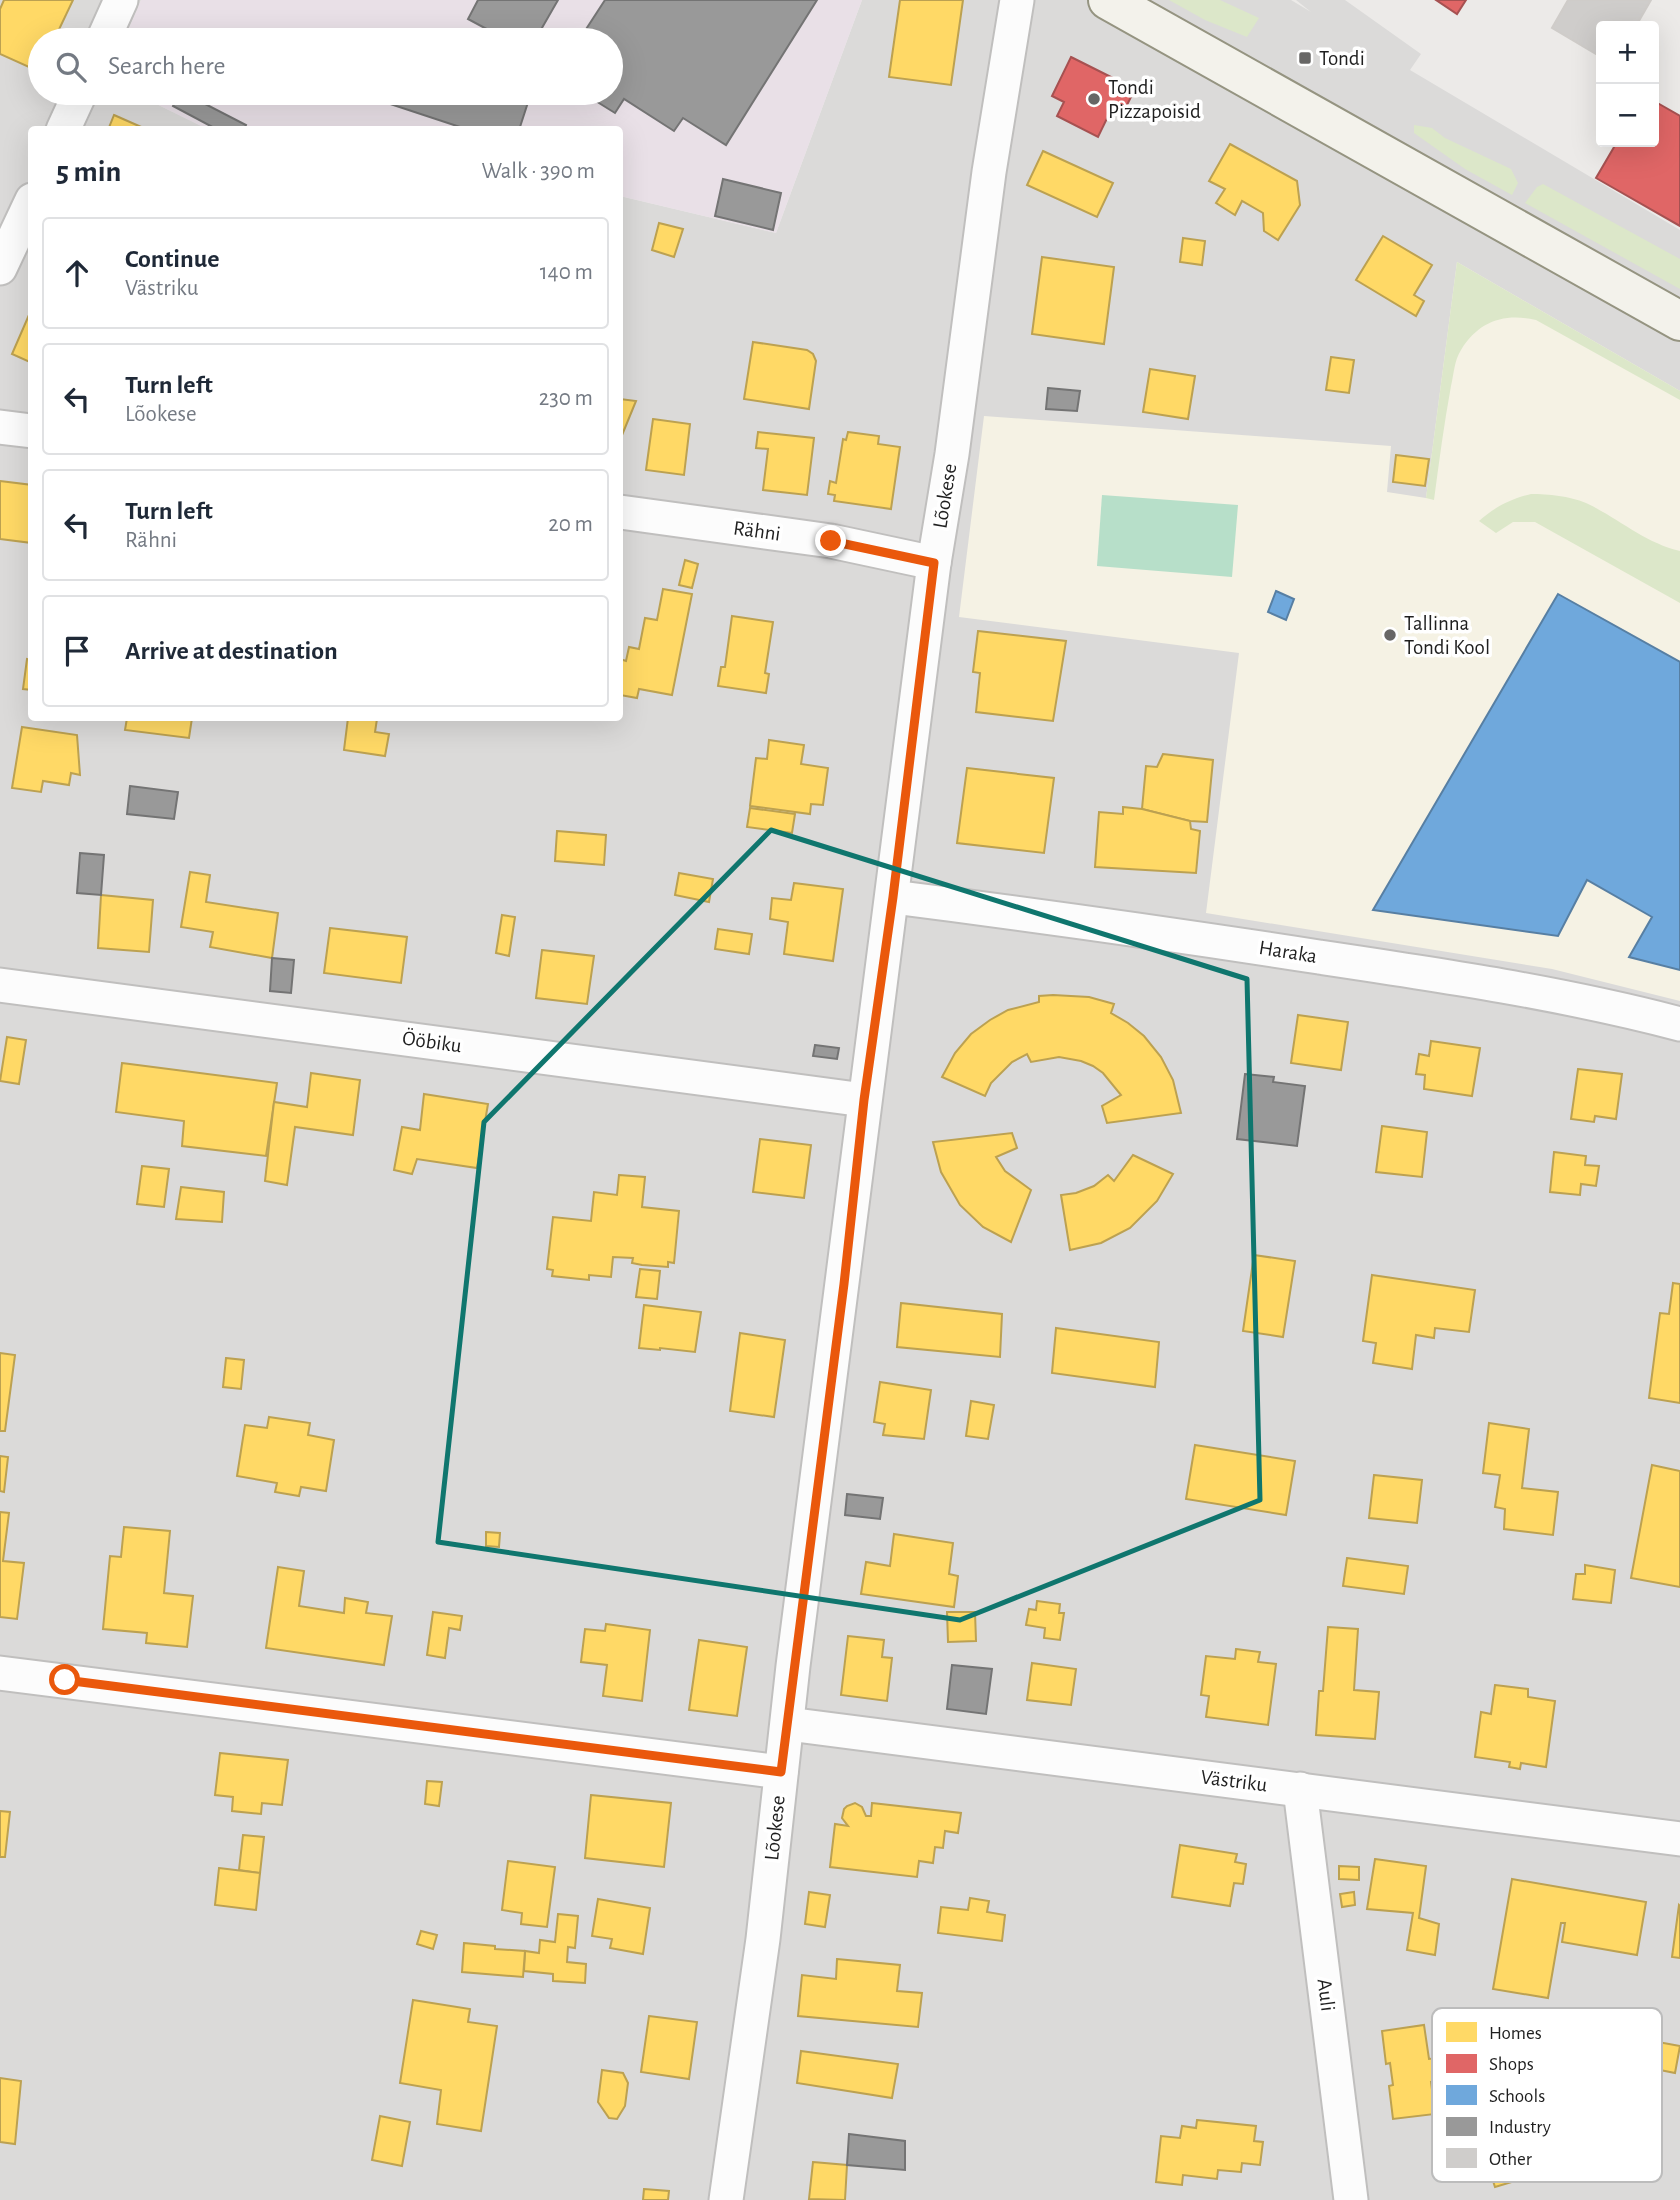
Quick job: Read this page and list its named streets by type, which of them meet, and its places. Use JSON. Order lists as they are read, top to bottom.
{
  "streets": {
    "street": [
      "Lõokese",
      "Rähni",
      "Haraka",
      "Ööbiku",
      "Västriku",
      "Auli"
    ]
  },
  "crossings": [
    ["Lõokese", "Rähni"],
    ["Lõokese", "Haraka"],
    ["Lõokese", "Ööbiku"],
    ["Lõokese", "Västriku"],
    ["Västriku", "Auli"]
  ],
  "places": {
    "transit": ["Tondi"],
    "other": ["Tondi Pizzapoisid", "Tallinna Tondi Kool"]
  },
  "legend": [
    "Homes",
    "Shops",
    "Schools",
    "Industry",
    "Other"
  ],
  "page": {
    "map_buttons": ["+", "−"],
    "search": "Search here",
    "heading": ["5 min", "Walk · 390 m"],
    "list": [
      ["Continue", "Västriku", "140 m"],
      ["Turn left", "Lõokese", "230 m"],
      ["Turn left", "Rähni", "20 m"],
      "Arrive at destination"
    ]
  }
}
